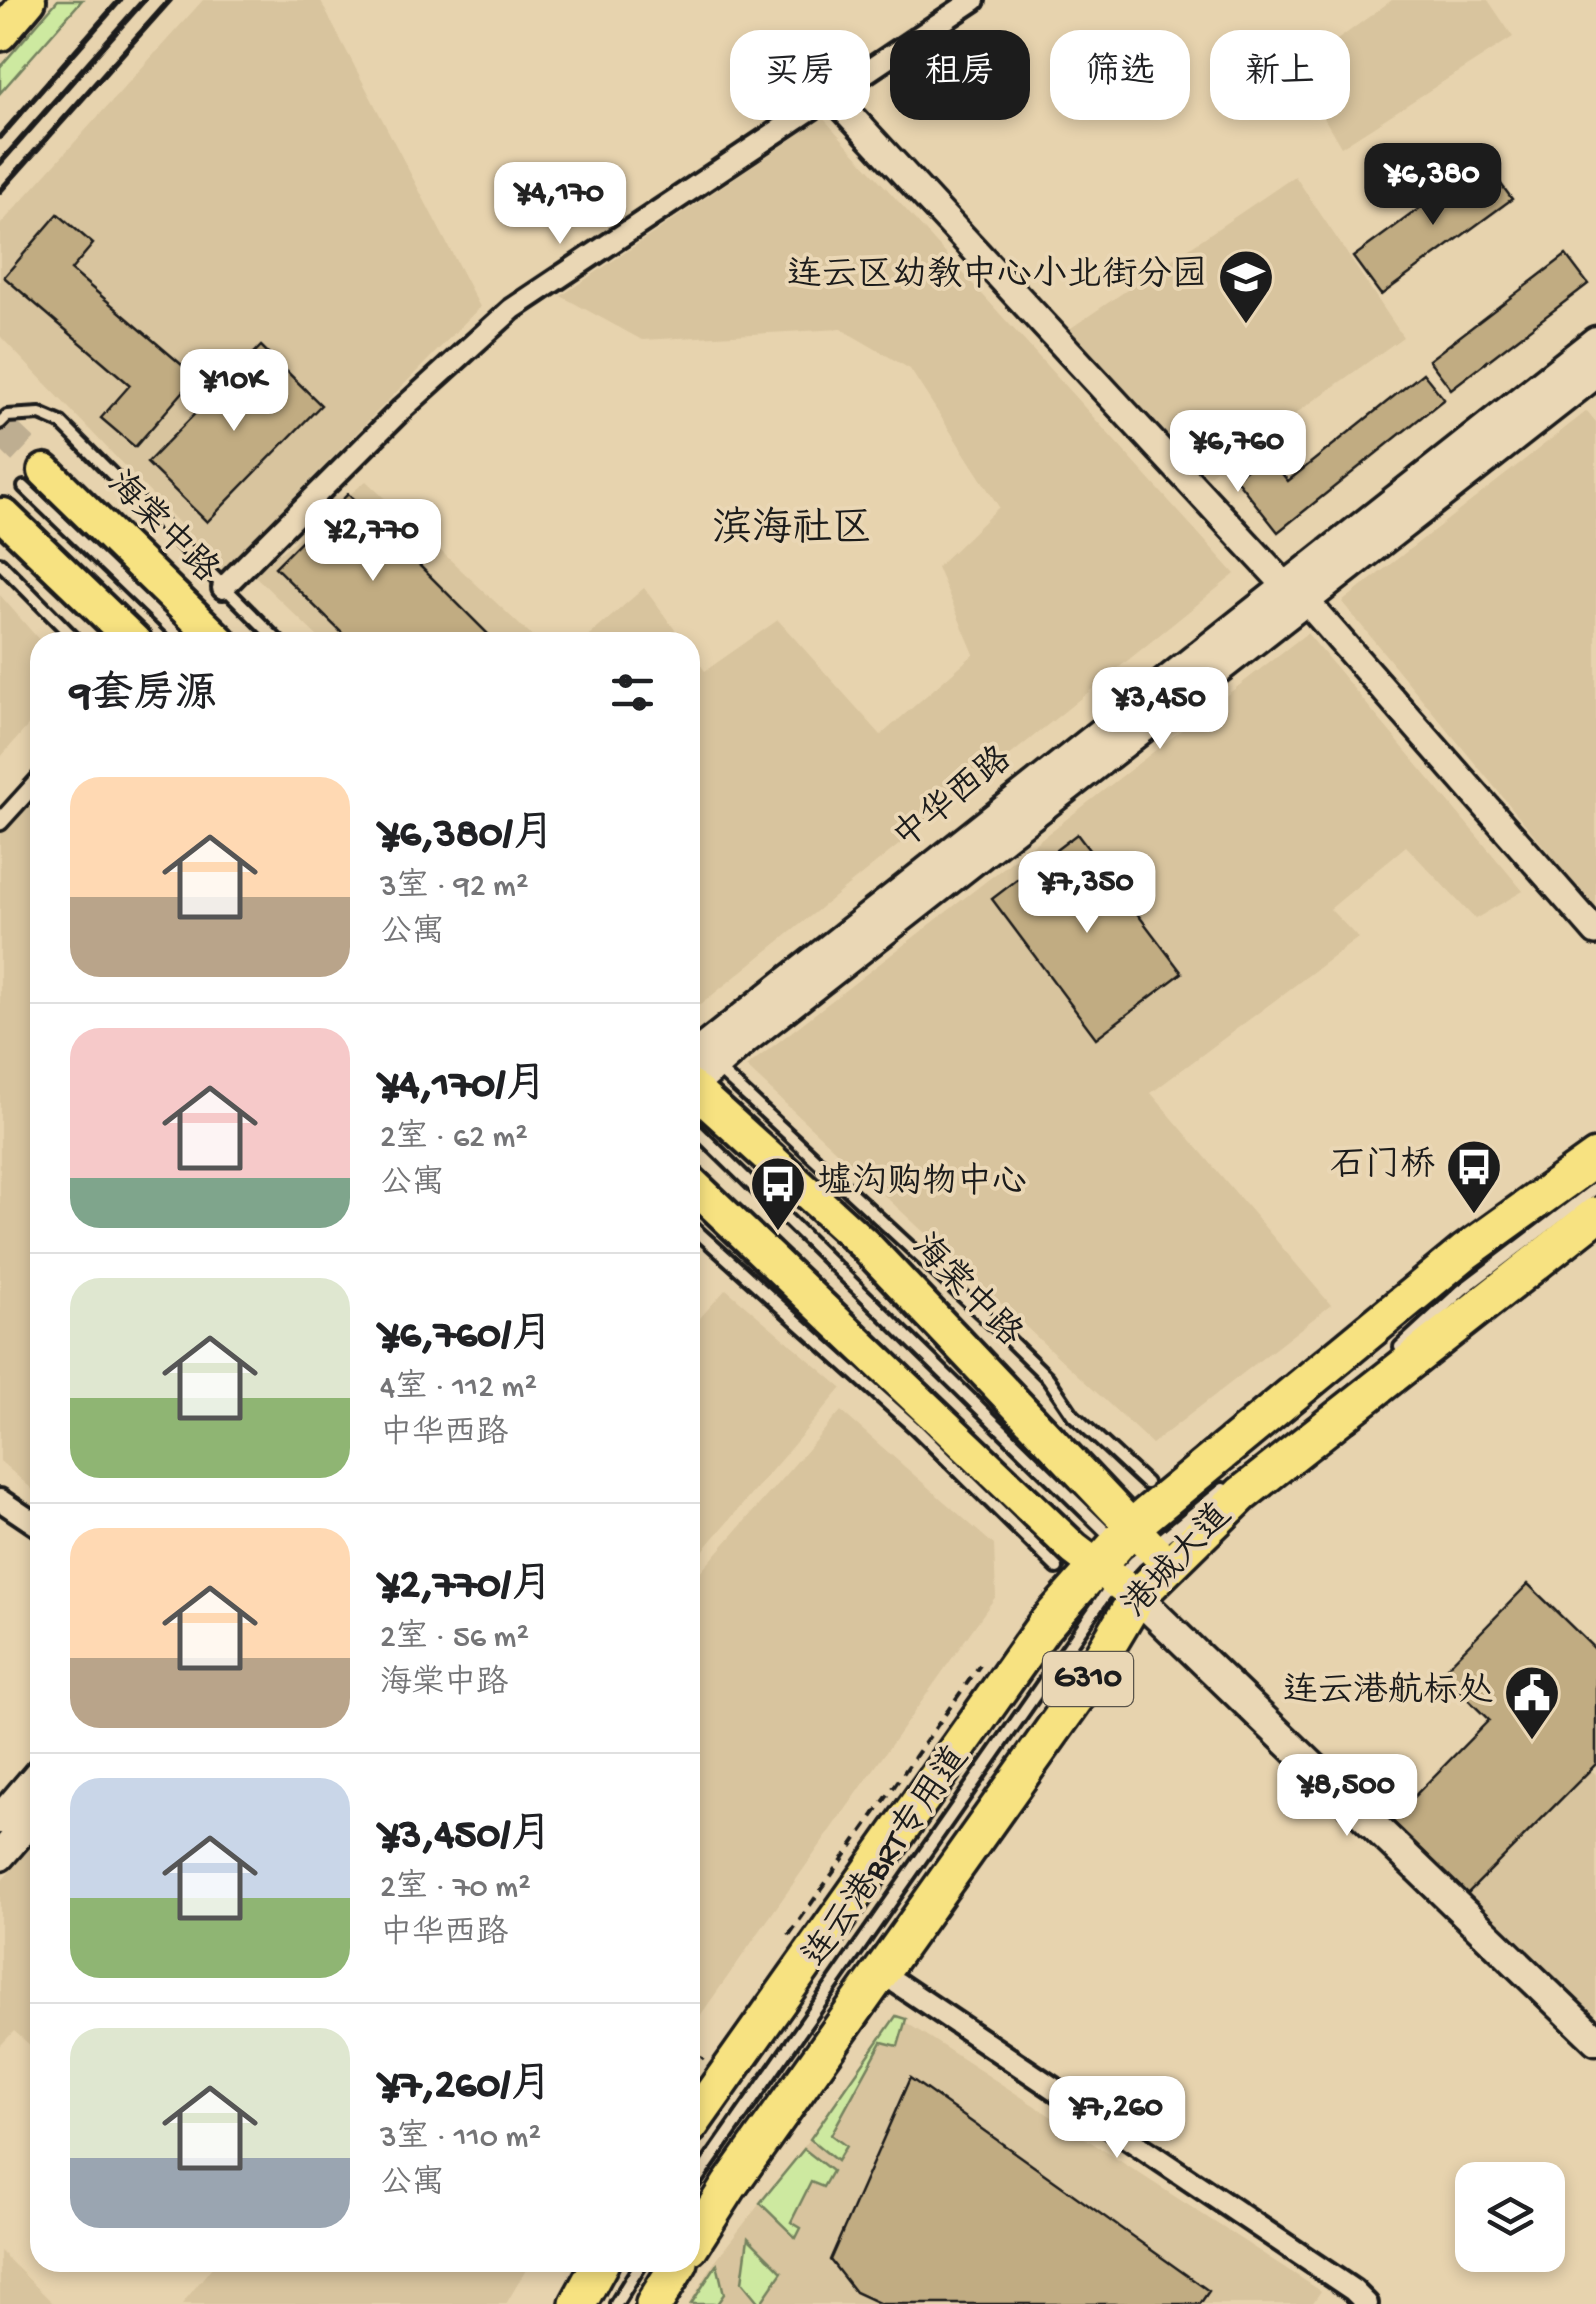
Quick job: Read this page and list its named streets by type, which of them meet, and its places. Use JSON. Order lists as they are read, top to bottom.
{
  "streets": {
    "highway": ["港城大道", "G310"],
    "main road": ["海棠中路", "中华西路"],
    "lane": ["连云港BRT专用道"]
  },
  "crossings": [
    ["海棠中路", "港城大道"],
    ["海棠中路", "连云港BRT专用道"],
    ["港城大道", "连云港BRT专用道"]
  ],
  "districts": ["滨海社区"],
  "places": {
    "school or university": ["连云区幼教中心小北街分园"],
    "bus stop": ["石门桥", "墟沟购物中心"],
    "public building": ["连云港航标处"]
  },
  "page": {
    "chip": [
      "买房",
      "租房",
      "筛选",
      "新上"
    ],
    "price": [
      "¥6,380",
      "¥4,170",
      "¥10K",
      "¥6,760",
      "¥2,770",
      "¥3,450",
      "¥7,350",
      "¥8,500",
      "¥7,260"
    ],
    "heading": "9套房源",
    "list": [
      {
        "name": "¥6,380/月",
        "note": "3室 · 92 m² · 公寓"
      },
      {
        "name": "¥4,170/月",
        "note": "2室 · 62 m² · 公寓"
      },
      {
        "name": "¥6,760/月",
        "note": "4室 · 112 m² · 中华西路"
      },
      {
        "name": "¥2,770/月",
        "note": "2室 · 56 m² · 海棠中路"
      },
      {
        "name": "¥3,450/月",
        "note": "2室 · 70 m² · 中华西路"
      },
      {
        "name": "¥7,260/月",
        "note": "3室 · 110 m² · 公寓"
      }
    ]
  }
}
